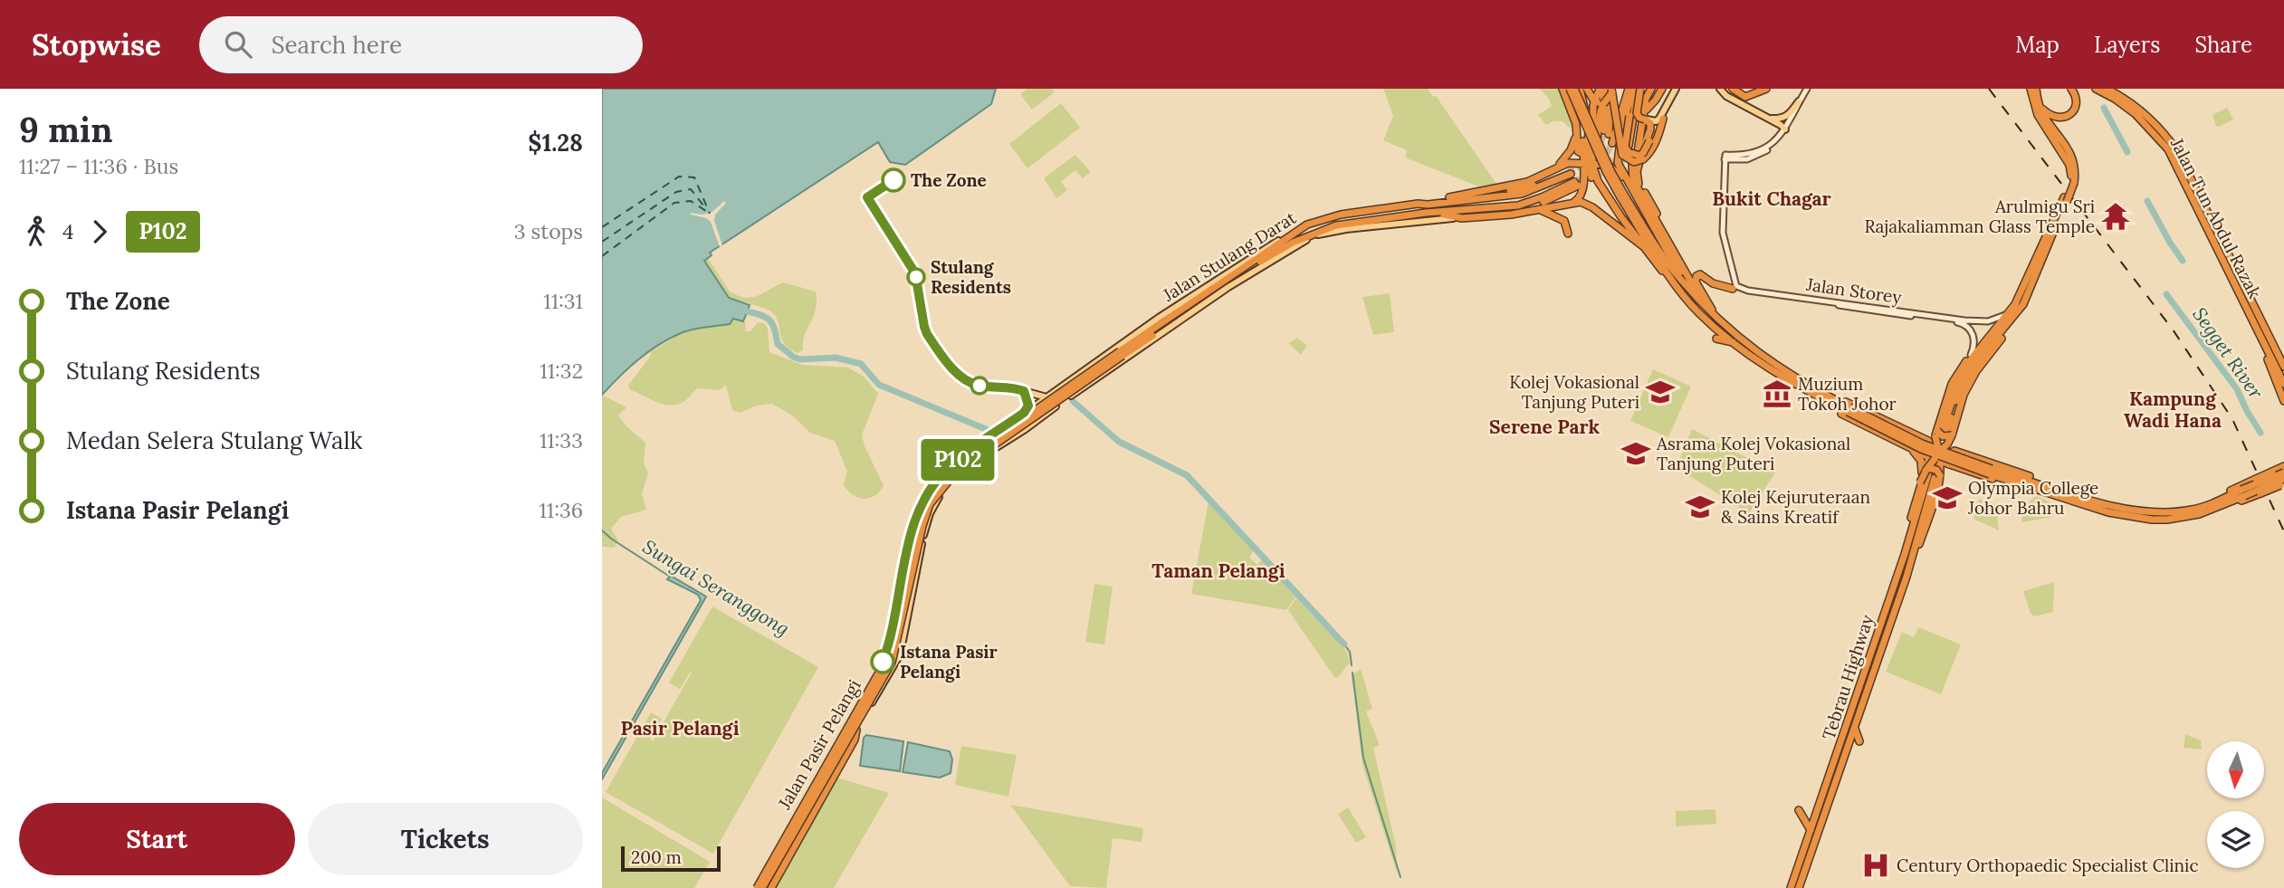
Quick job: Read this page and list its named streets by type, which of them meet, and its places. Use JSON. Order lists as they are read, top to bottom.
{
  "streets": {
    "highway": ["Jalan Tun Abdul Razak", "Jalan Stulang Darat", "Tebrau Highway"],
    "main road": ["Jalan Storey", "Jalan Pasir Pelangi"]
  },
  "crossings": [
    ["Jalan Stulang Darat", "Jalan Pasir Pelangi"]
  ],
  "districts": [
    "Bukit Chagar",
    "Kampung Wadi Hana",
    "Serene Park",
    "Taman Pelangi",
    "Pasir Pelangi"
  ],
  "water": ["Segget River", "Sungai Seranggong"],
  "places": {
    "other": ["The Zone", "Stulang Residents", "Istana Pasir Pelangi"],
    "temple": ["Arulmigu Sri Rajakaliamman Glass Temple"],
    "school or university": [
      "Kolej Vokasional Tanjung Puteri",
      "Asrama Kolej Vokasional Tanjung Puteri",
      "Olympia College Johor Bahru",
      "Kolej Kejuruteraan & Sains Kreatif"
    ],
    "museum": ["Muzium Tokoh Johor"],
    "hospital": ["Century Orthopaedic Specialist Clinic"]
  },
  "lines": ["bus line P102"],
  "scale_bar": "200 m",
  "north": "bottom",
  "page": {
    "header": "Stopwise",
    "search": "Search here",
    "nav": ["Map", "Layers", "Share"],
    "heading": ["9 min", "11:27 – 11:36 · Bus", "$1.28"],
    "on_map": "P102",
    "legs": ["4", "P102", "3 stops"],
    "list": [
      {
        "name": "The Zone",
        "value": "11:31"
      },
      {
        "name": "Stulang Residents",
        "value": "11:32"
      },
      {
        "name": "Medan Selera Stulang Walk",
        "value": "11:33"
      },
      {
        "name": "Istana Pasir Pelangi",
        "value": "11:36"
      }
    ],
    "buttons": ["Start", "Tickets"],
    "scale": "200 m"
  }
}
